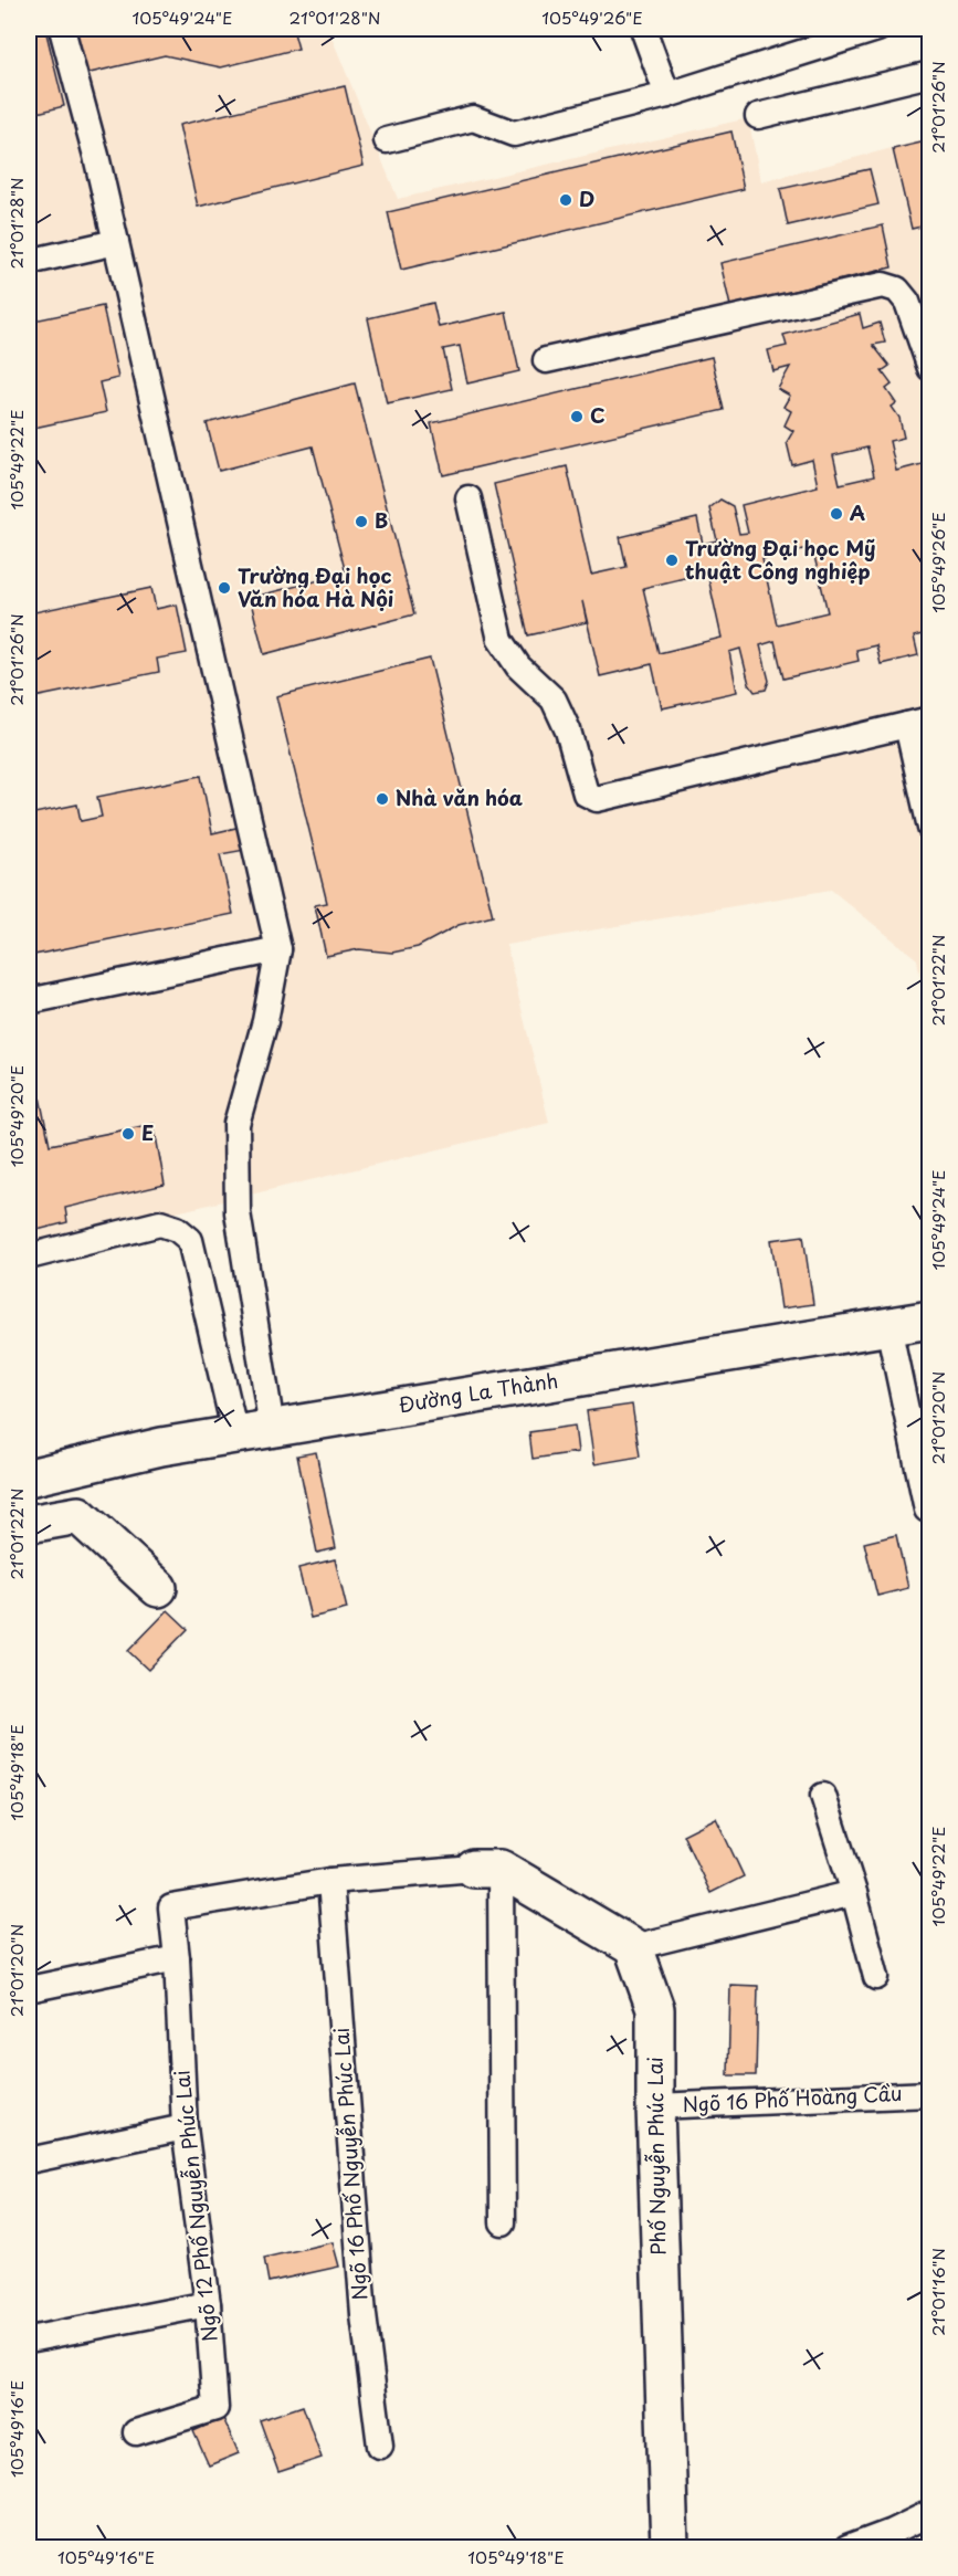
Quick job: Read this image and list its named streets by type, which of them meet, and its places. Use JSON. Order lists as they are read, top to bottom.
{
  "streets": {
    "street": ["Đường La Thành", "Phố Nguyễn Phúc Lai"],
    "lane": ["Ngõ 16 Phố Hoàng Cầu", "Ngõ 16 Phố Nguyễn Phúc Lai", "Ngõ 12 Phố Nguyễn Phúc Lai"]
  },
  "crossings": [
    ["Ngõ 16 Phố Hoàng Cầu", "Phố Nguyễn Phúc Lai"],
    ["Ngõ 16 Phố Nguyễn Phúc Lai", "Ngõ 12 Phố Nguyễn Phúc Lai"]
  ],
  "places": [
    "D",
    "C",
    "A",
    "B",
    "Trường Đại học Mỹ thuật Công nghiệp",
    "Trường Đại học Văn hóa Hà Nội",
    "Nhà văn hóa",
    "E"
  ],
  "coordinates": [
    "105°49'24\"E",
    "21°01'28\"N",
    "105°49'26\"E",
    "21°01'26\"N",
    "105°49'22\"E",
    "21°01'22\"N",
    "105°49'20\"E",
    "21°01'20\"N",
    "105°49'18\"E",
    "21°01'16\"N",
    "105°49'16\"E"
  ]
}
